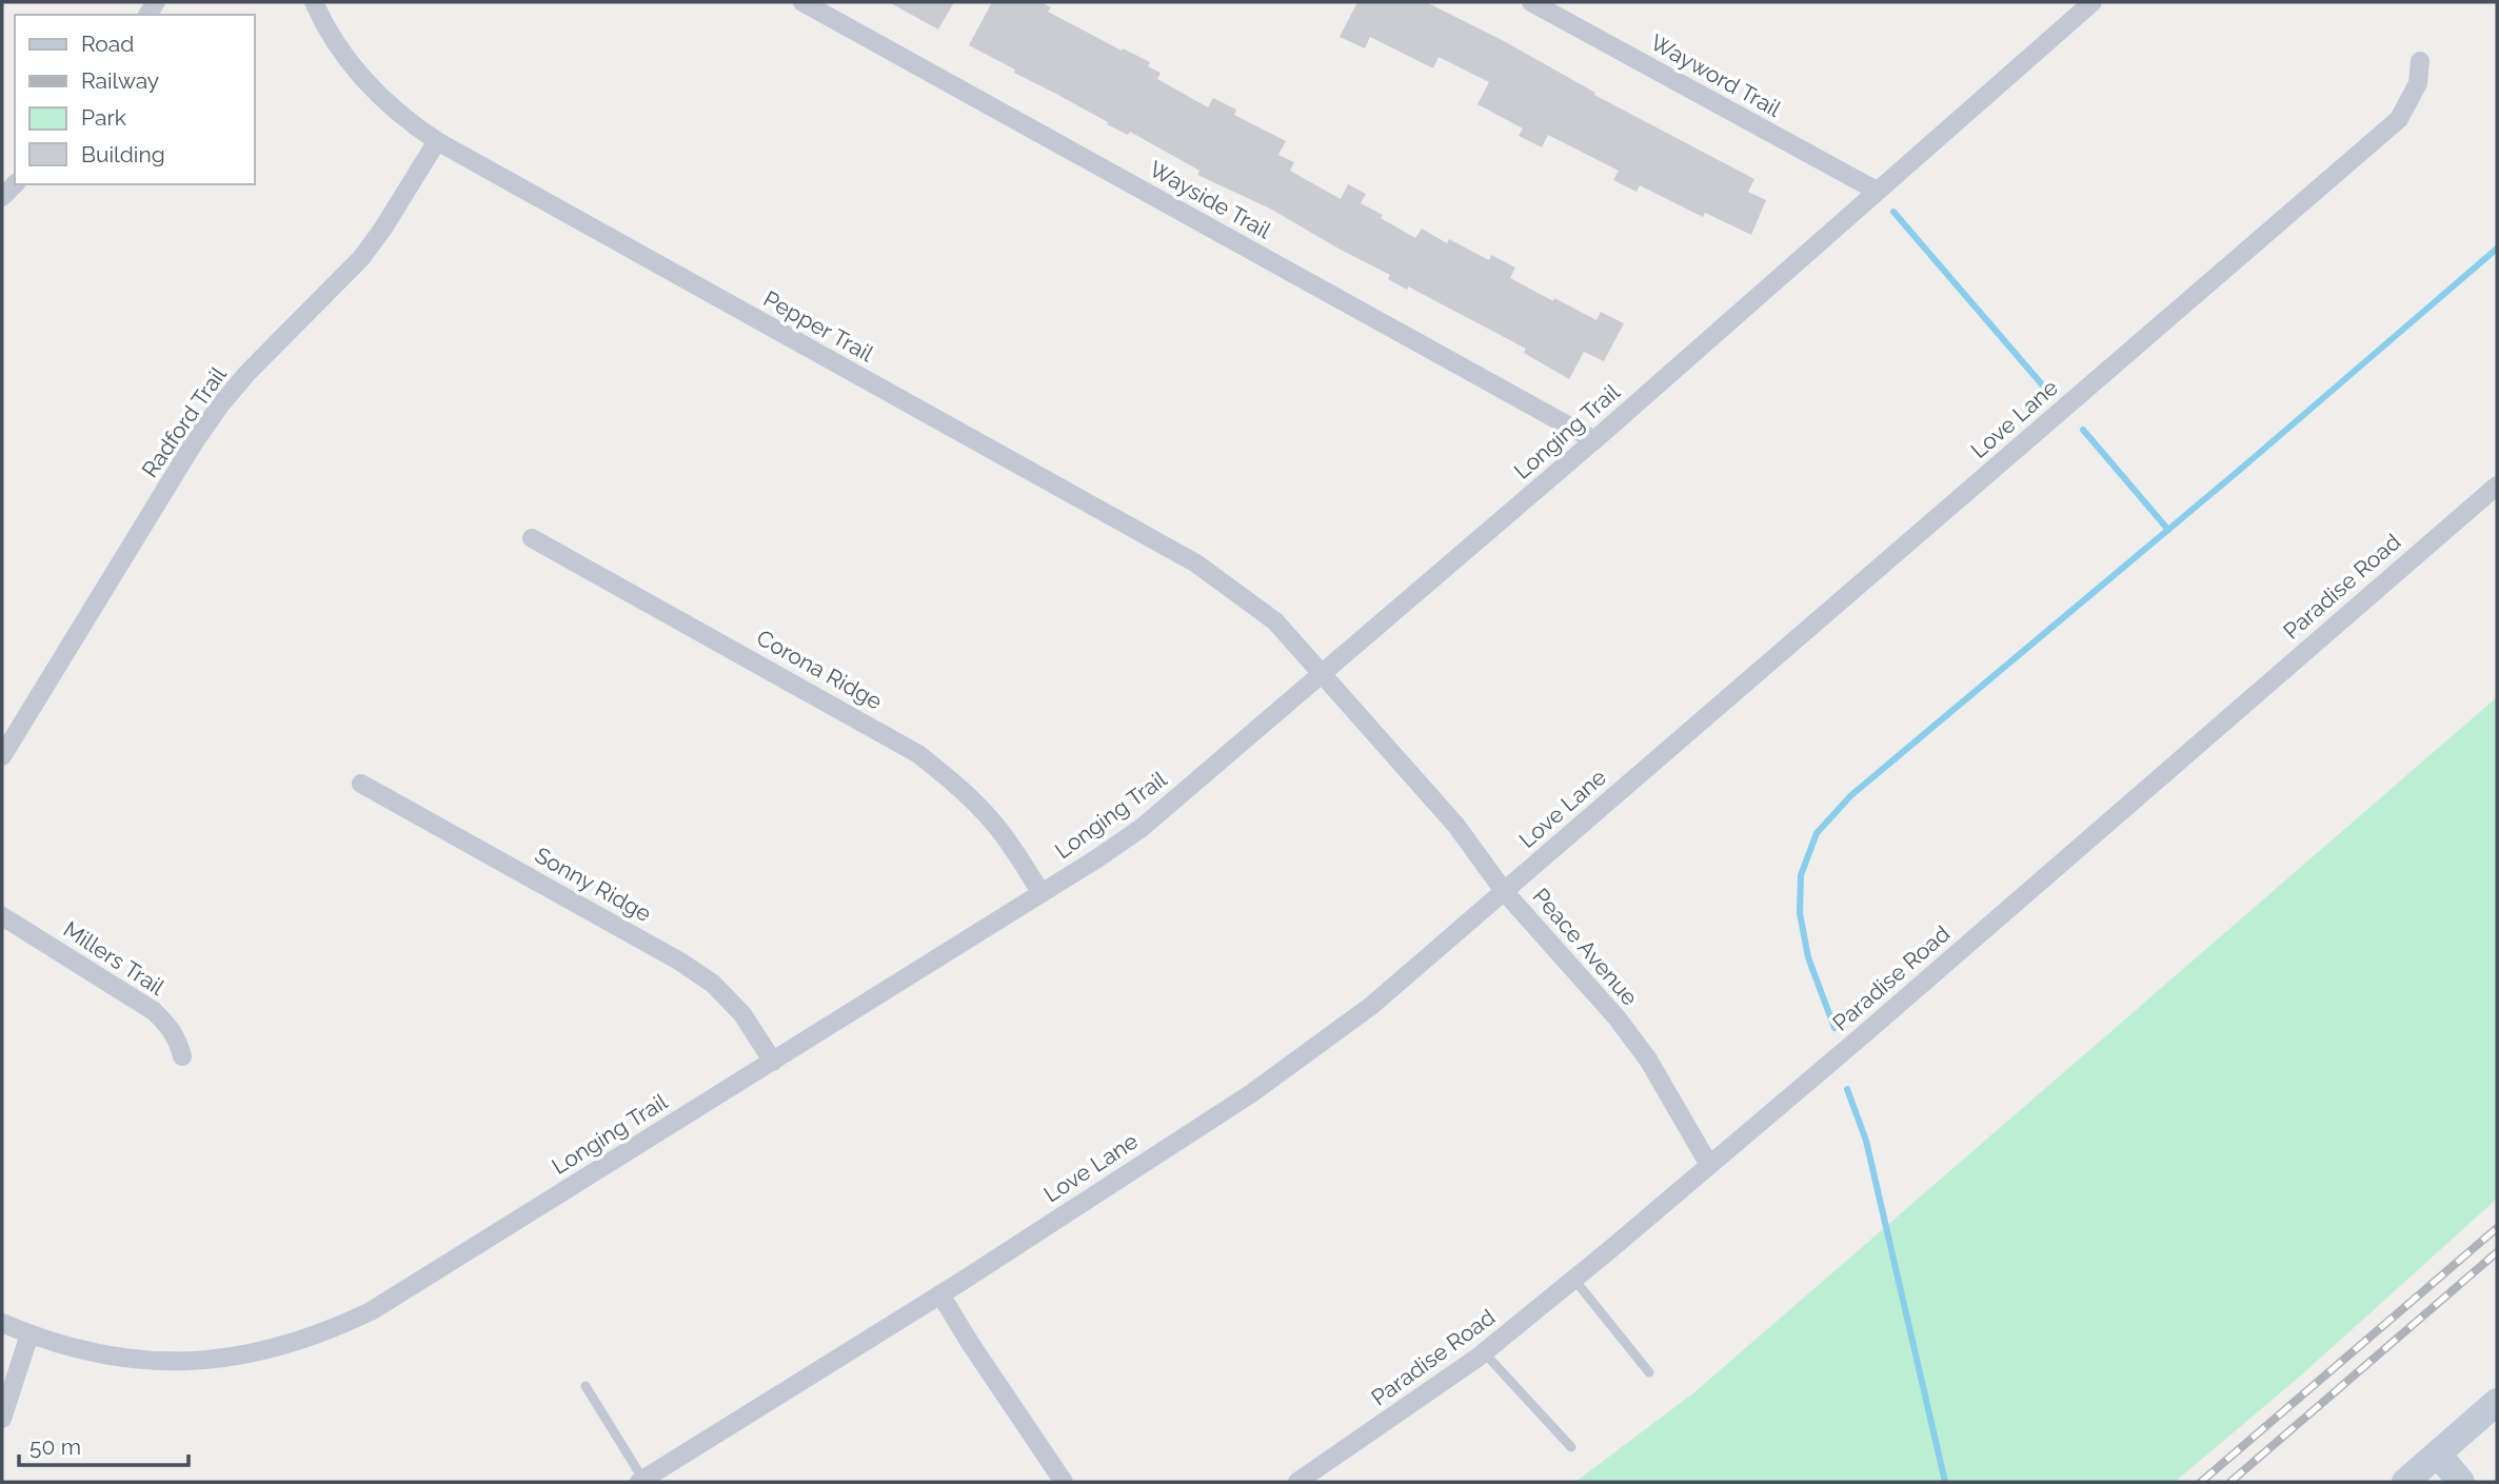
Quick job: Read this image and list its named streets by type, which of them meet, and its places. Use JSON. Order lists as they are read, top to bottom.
{
  "streets": {
    "street": [
      "Wayword Trail",
      "Wayside Trail",
      "Pepper Trail",
      "Love Lane",
      "Radford Trail",
      "Longing Trail",
      "Paradise Road",
      "Corona Ridge",
      "Sonny Ridge",
      "Peace Avenue",
      "Millers Trail"
    ]
  },
  "crossings": [
    ["Wayword Trail", "Longing Trail"],
    ["Wayside Trail", "Longing Trail"],
    ["Pepper Trail", "Radford Trail"],
    ["Pepper Trail", "Longing Trail"],
    ["Pepper Trail", "Peace Avenue"],
    ["Love Lane", "Peace Avenue"],
    ["Longing Trail", "Corona Ridge"],
    ["Longing Trail", "Sonny Ridge"],
    ["Longing Trail", "Peace Avenue"],
    ["Paradise Road", "Peace Avenue"]
  ],
  "legend": [
    "Road",
    "Railway",
    "Park",
    "Building"
  ],
  "scale_bar": "50 m"
}
